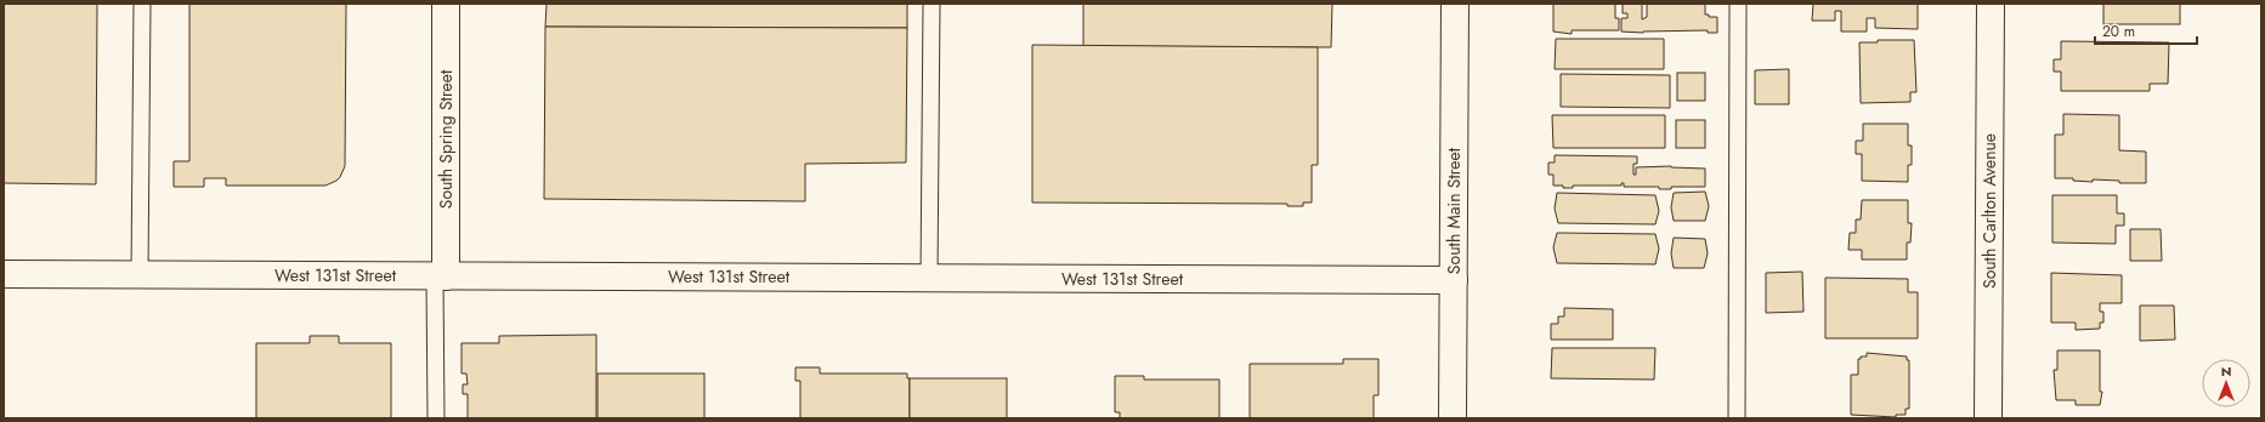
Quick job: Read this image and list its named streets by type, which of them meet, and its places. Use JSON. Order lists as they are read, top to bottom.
{
  "streets": {
    "street": [
      "South Spring Street",
      "South Main Street",
      "South Carlton Avenue",
      "West 131st Street"
    ]
  },
  "crossings": [
    ["South Spring Street", "West 131st Street"],
    ["South Main Street", "West 131st Street"]
  ],
  "scale_bar": "20 m",
  "north": "top"
}
